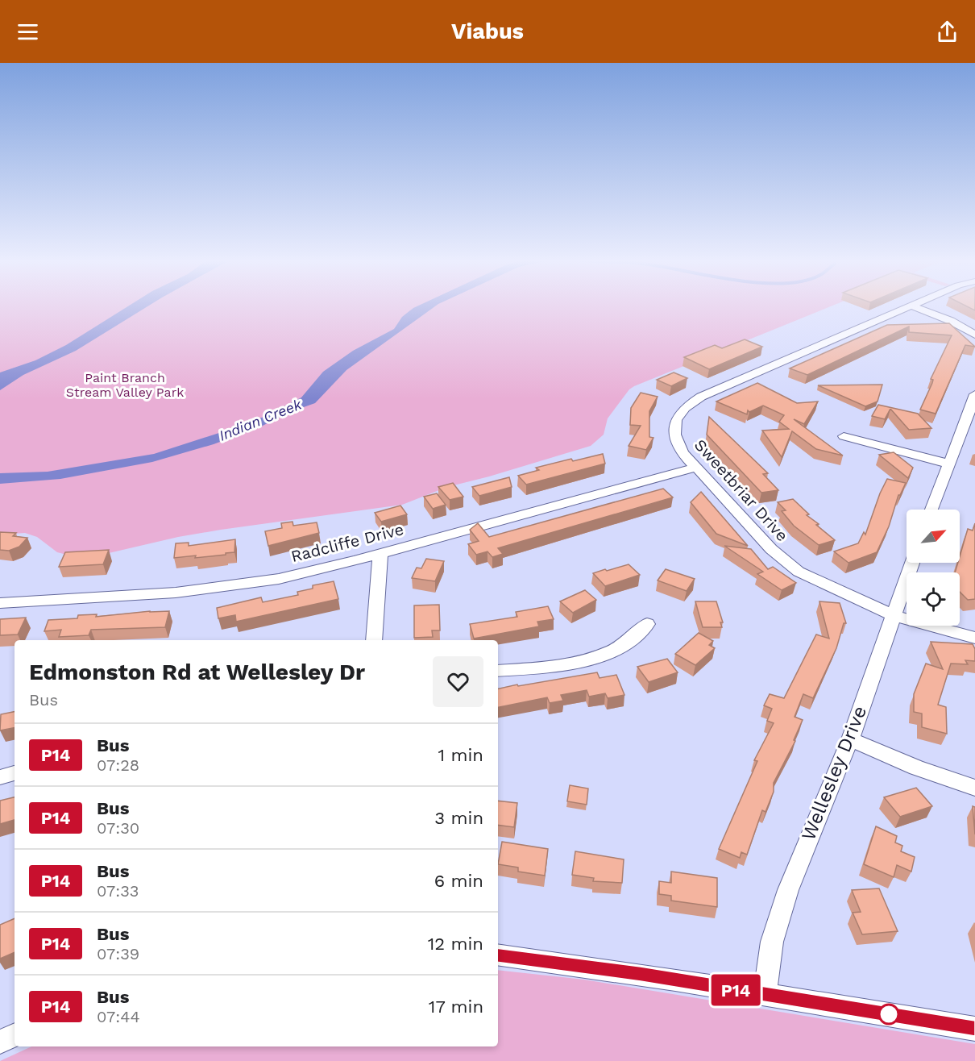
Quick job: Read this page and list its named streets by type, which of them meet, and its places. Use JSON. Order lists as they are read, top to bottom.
{
  "streets": {
    "street": ["Sweetbriar Drive", "Radcliffe Drive", "Wellesley Drive"]
  },
  "crossings": [
    ["Sweetbriar Drive", "Radcliffe Drive"],
    ["Sweetbriar Drive", "Wellesley Drive"]
  ],
  "water": ["Indian Creek"],
  "parks": ["Paint Branch Stream Valley Park"],
  "lines": ["bus line P14"],
  "north": "top right",
  "page": {
    "header": "Viabus",
    "on_map": "P14",
    "heading": ["Edmonston Rd at Wellesley Dr", "Bus"],
    "list": [
      {
        "mark": "P14",
        "name": "Bus",
        "note": "07:28",
        "value": "1 min"
      },
      {
        "mark": "P14",
        "name": "Bus",
        "note": "07:30",
        "value": "3 min"
      },
      {
        "mark": "P14",
        "name": "Bus",
        "note": "07:33",
        "value": "6 min"
      },
      {
        "mark": "P14",
        "name": "Bus",
        "note": "07:39",
        "value": "12 min"
      },
      {
        "mark": "P14",
        "name": "Bus",
        "note": "07:44",
        "value": "17 min"
      }
    ]
  }
}
